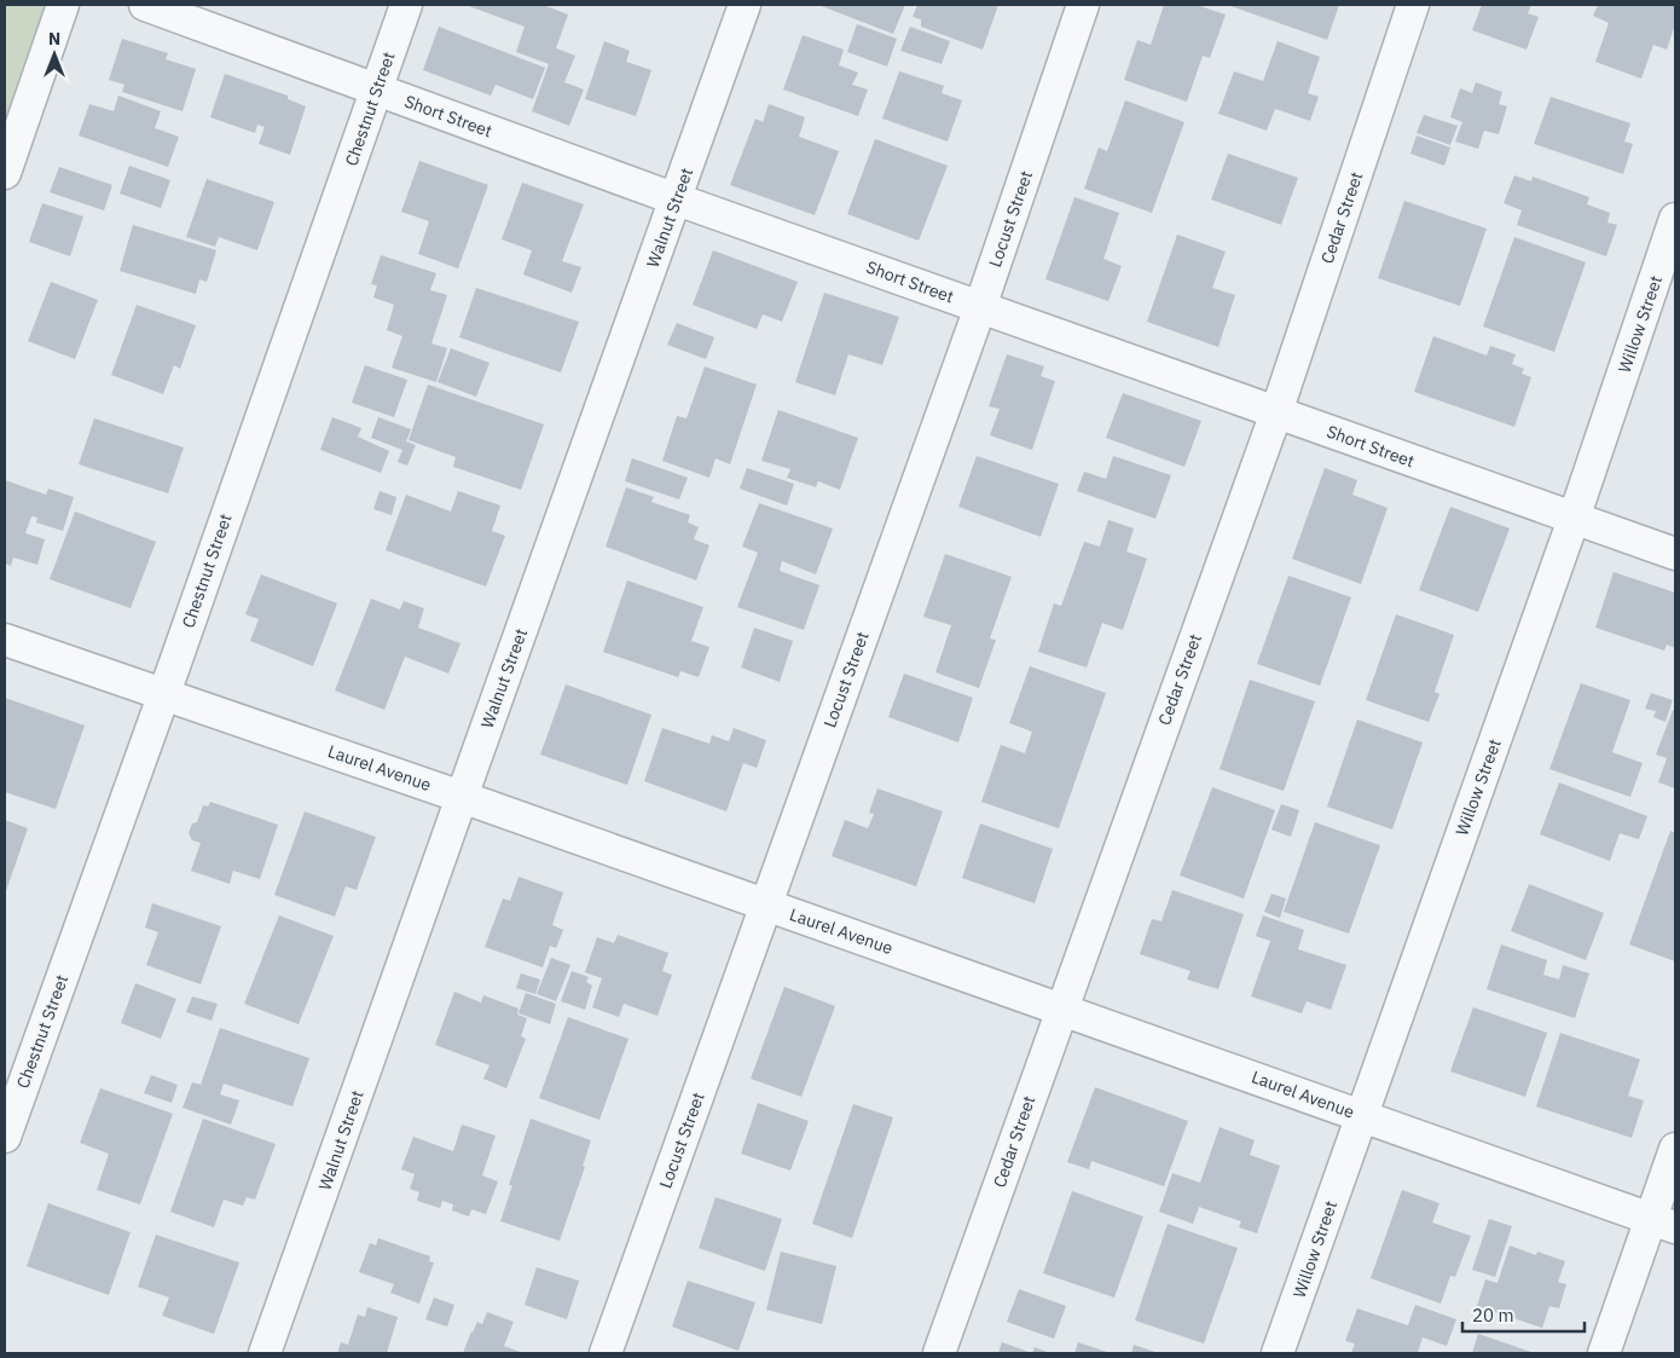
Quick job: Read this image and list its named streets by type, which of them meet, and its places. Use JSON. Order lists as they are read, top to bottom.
{
  "streets": {
    "street": [
      "Chestnut Street",
      "Short Street",
      "Walnut Street",
      "Cedar Street",
      "Locust Street",
      "Willow Street",
      "Laurel Avenue"
    ]
  },
  "crossings": [
    ["Chestnut Street", "Short Street"],
    ["Chestnut Street", "Laurel Avenue"],
    ["Short Street", "Walnut Street"],
    ["Short Street", "Cedar Street"],
    ["Short Street", "Locust Street"],
    ["Short Street", "Willow Street"],
    ["Walnut Street", "Laurel Avenue"],
    ["Cedar Street", "Laurel Avenue"],
    ["Locust Street", "Laurel Avenue"],
    ["Willow Street", "Laurel Avenue"]
  ],
  "scale_bar": "20 m",
  "north": "top"
}
